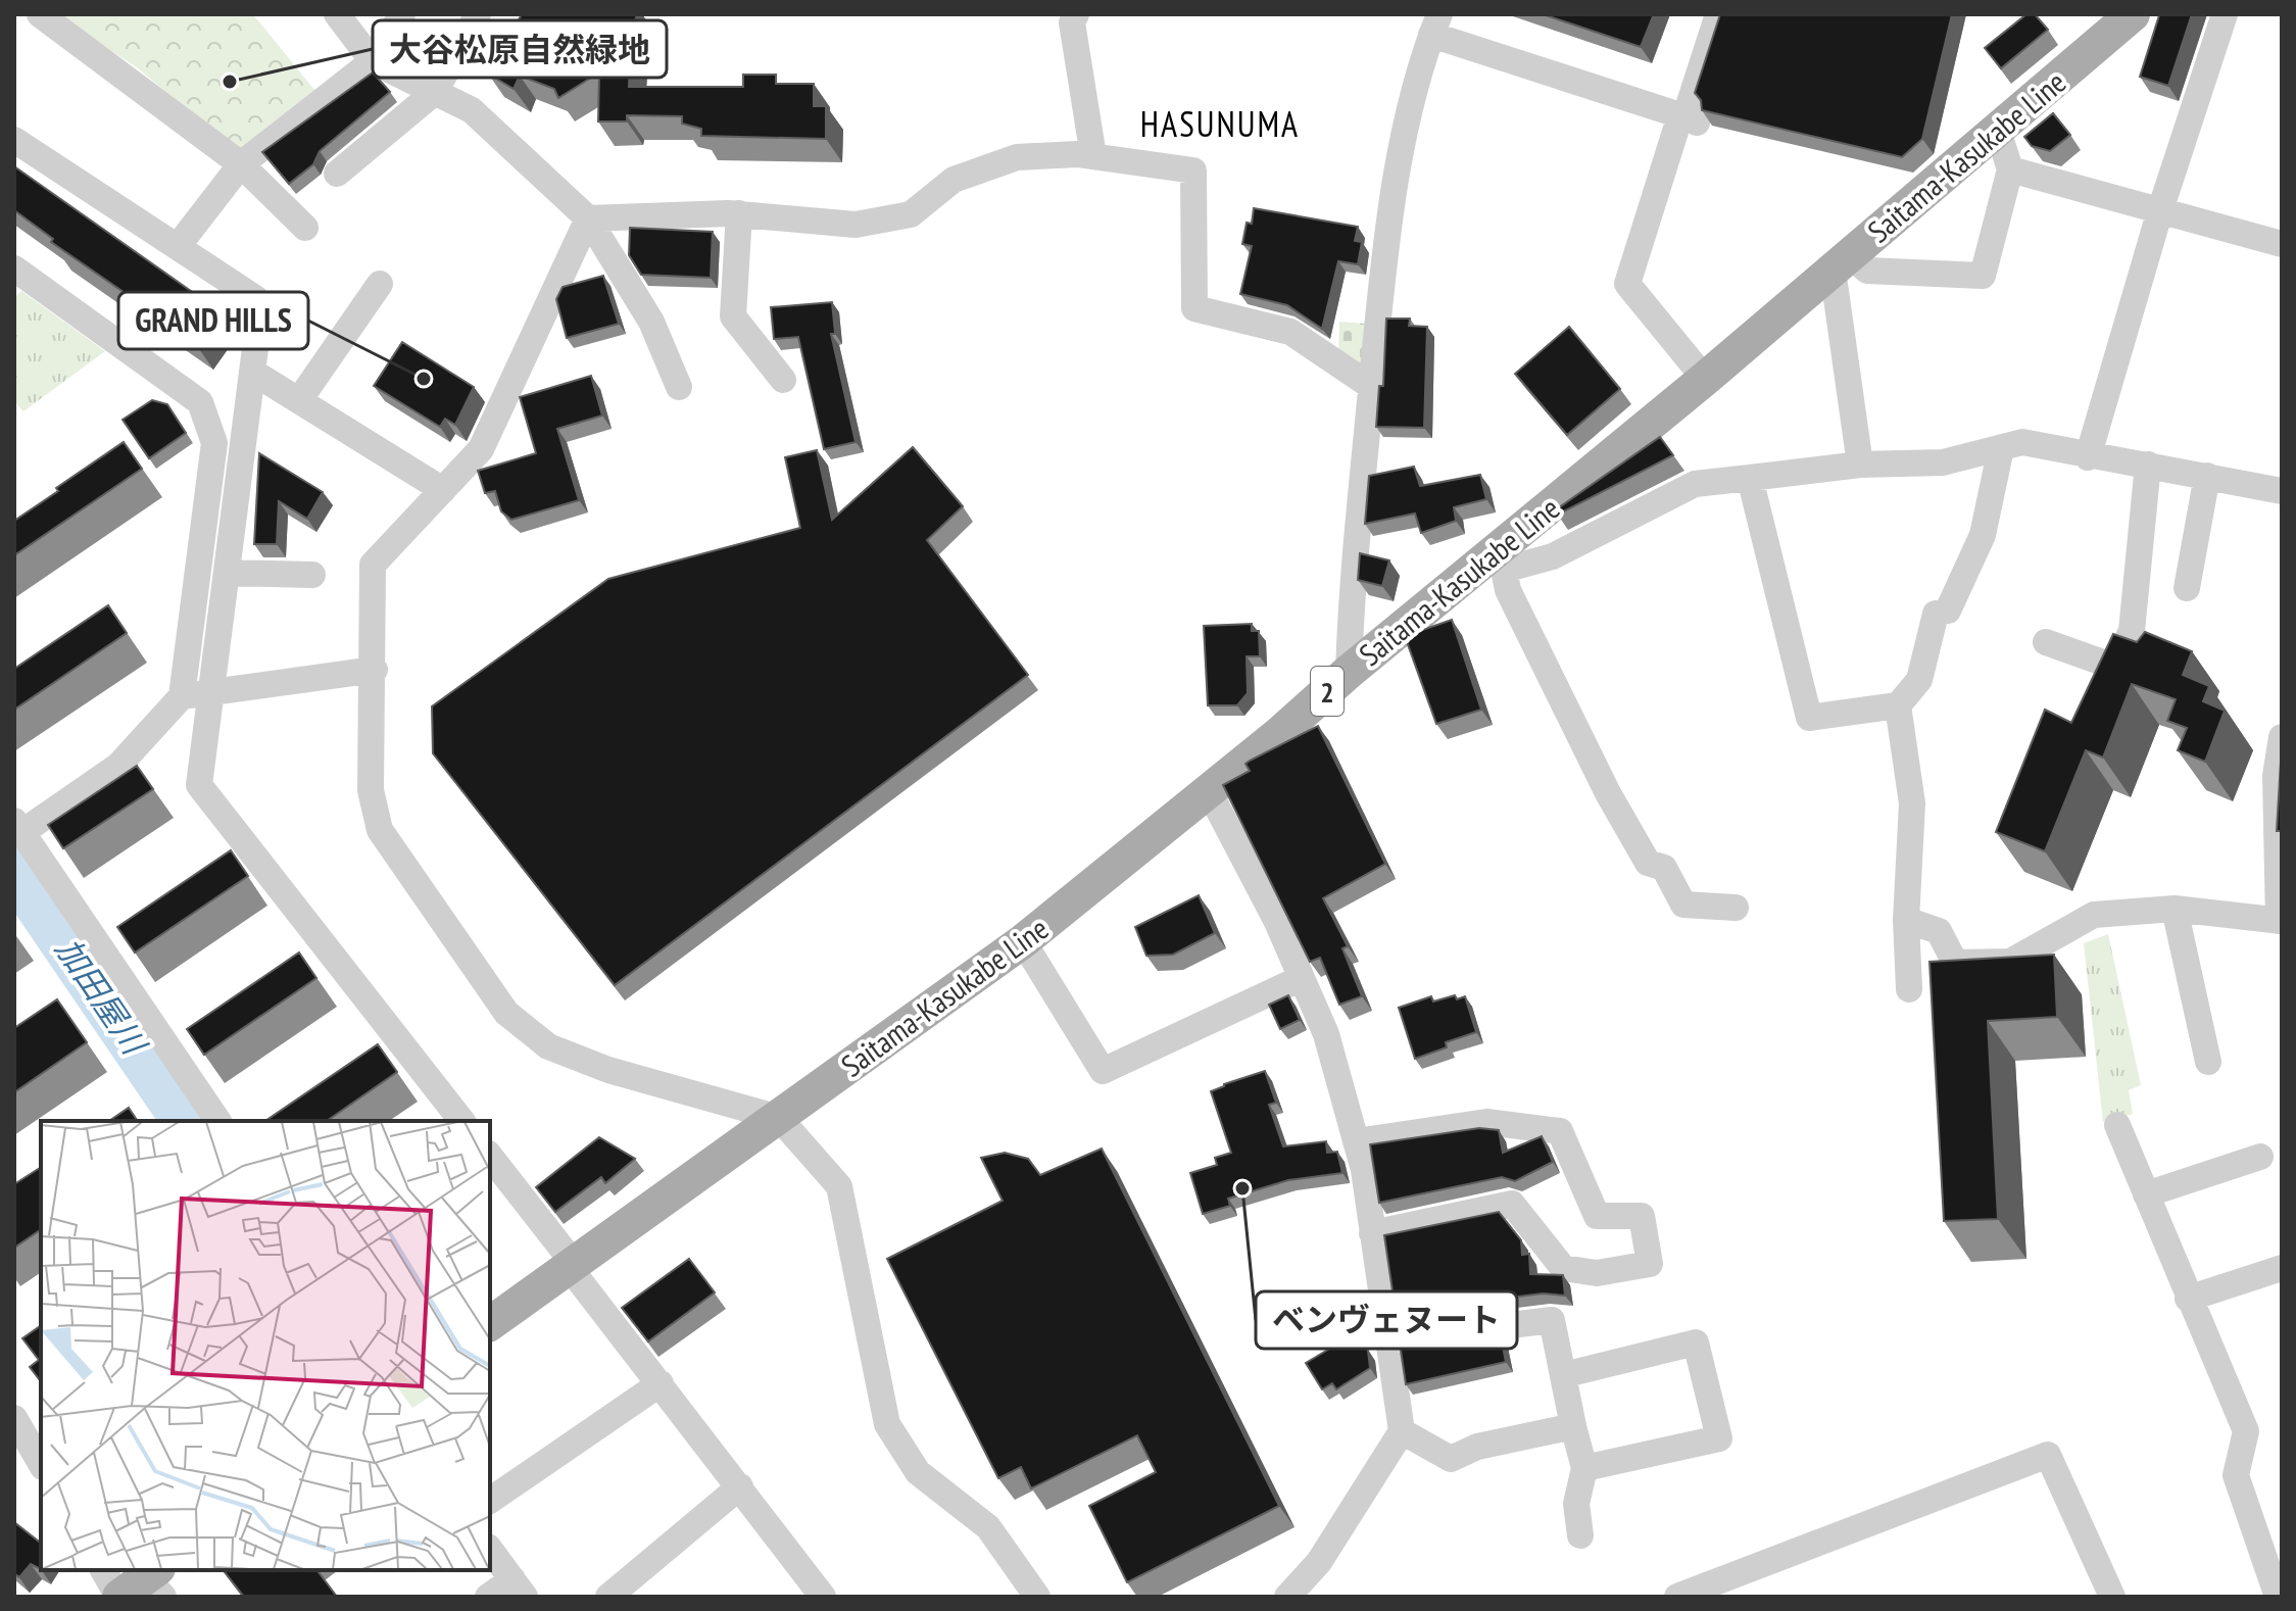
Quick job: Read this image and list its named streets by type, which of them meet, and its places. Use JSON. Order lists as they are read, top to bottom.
{
  "streets": {
    "main road": ["Saitama-Kasukabe Line", "2"]
  },
  "districts": ["HASUNUMA"],
  "water": ["加田屋川"],
  "places": ["大谷松原自然緑地", "GRAND HILLS", "ベンヴェヌート"]
}
